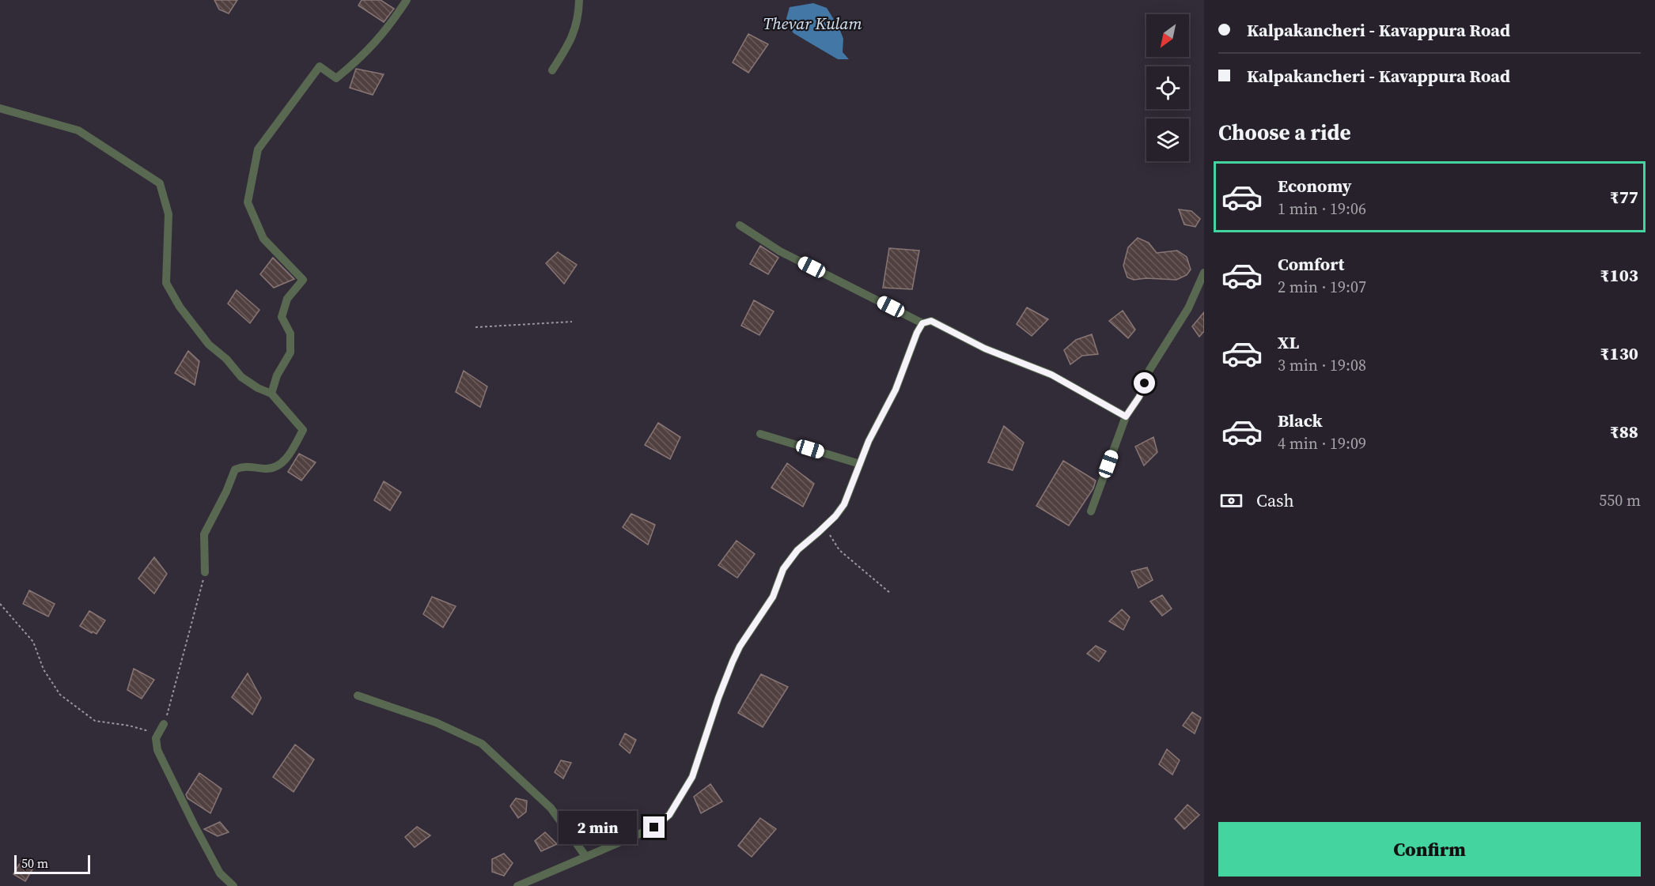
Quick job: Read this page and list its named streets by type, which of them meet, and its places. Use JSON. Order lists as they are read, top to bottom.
{
  "water": ["Thevar Kulam"],
  "scale_bar": "50 m",
  "north": "bottom left",
  "page": {
    "banner": ["Kalpakancheri - Kavappura Road", "Kalpakancheri - Kavappura Road"],
    "heading": "Choose a ride",
    "list": [
      {
        "name": "Economy",
        "note": "1 min · 19:06",
        "value": "₹77"
      },
      {
        "name": "Comfort",
        "note": "2 min · 19:07",
        "value": "₹103"
      },
      {
        "name": "XL",
        "note": "3 min · 19:08",
        "value": "₹130"
      },
      {
        "name": "Black",
        "note": "4 min · 19:09",
        "value": "₹88"
      }
    ],
    "pay": ["Cash", "550 m"],
    "bubble": "2 min",
    "buttons": "Confirm",
    "scale": "50 m"
  }
}
